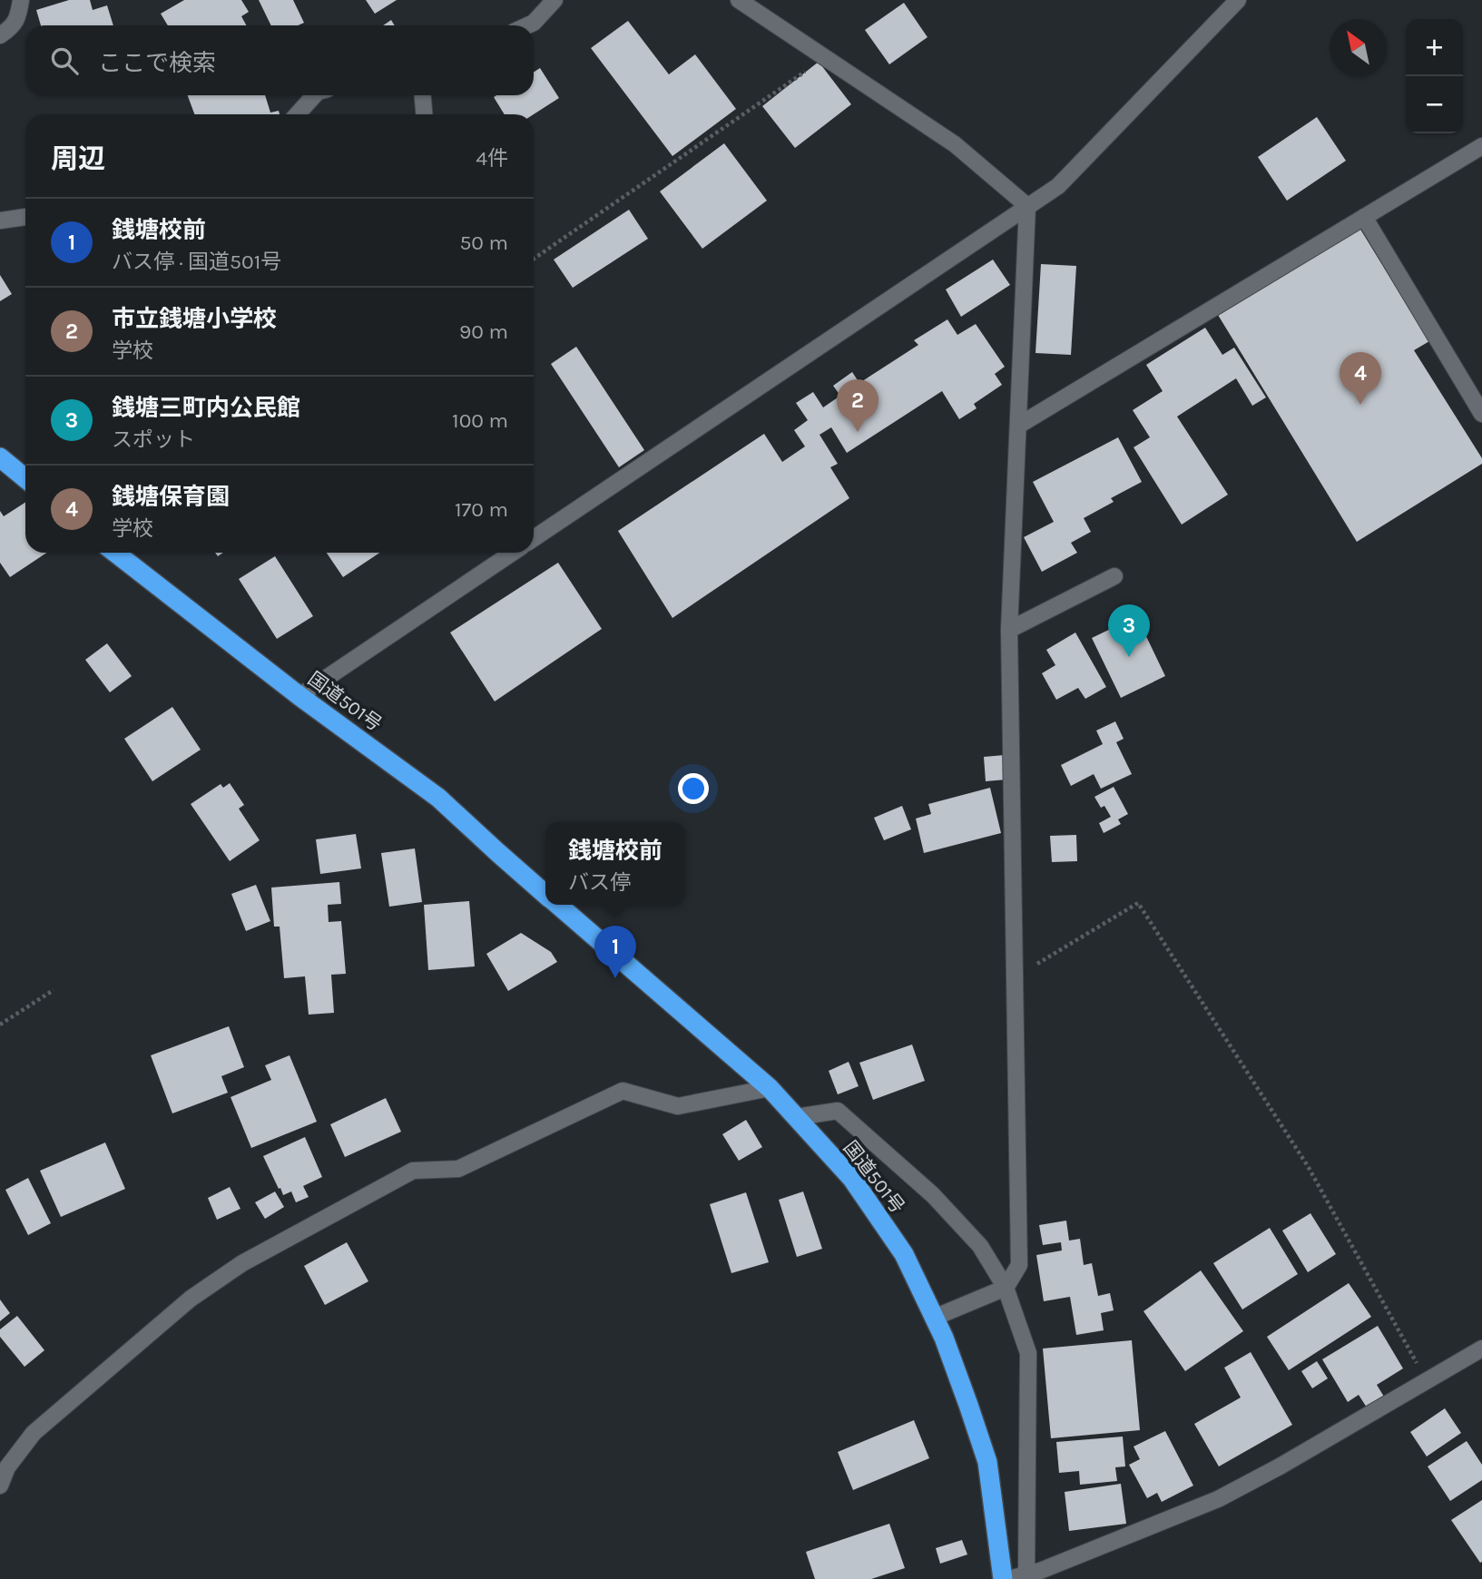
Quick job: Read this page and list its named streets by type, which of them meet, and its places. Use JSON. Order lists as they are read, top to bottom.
{
  "streets": {
    "highway": ["国道501号"]
  },
  "north": "top left",
  "page": {
    "map_buttons": ["+", "−"],
    "search": "ここで検索",
    "heading": ["周辺", "4件"],
    "list": [
      {
        "mark": "1",
        "name": "銭塘校前",
        "note": "バス停 · 国道501号",
        "value": "50 m"
      },
      {
        "mark": "2",
        "name": "市立銭塘小学校",
        "note": "学校",
        "value": "90 m"
      },
      {
        "mark": "3",
        "name": "銭塘三町内公民館",
        "note": "スポット",
        "value": "100 m"
      },
      {
        "mark": "4",
        "name": "銭塘保育園",
        "note": "学校",
        "value": "170 m"
      }
    ],
    "pins": [
      "4",
      "2",
      "3",
      "1"
    ],
    "popup": ["銭塘校前", "バス停"]
  }
}
